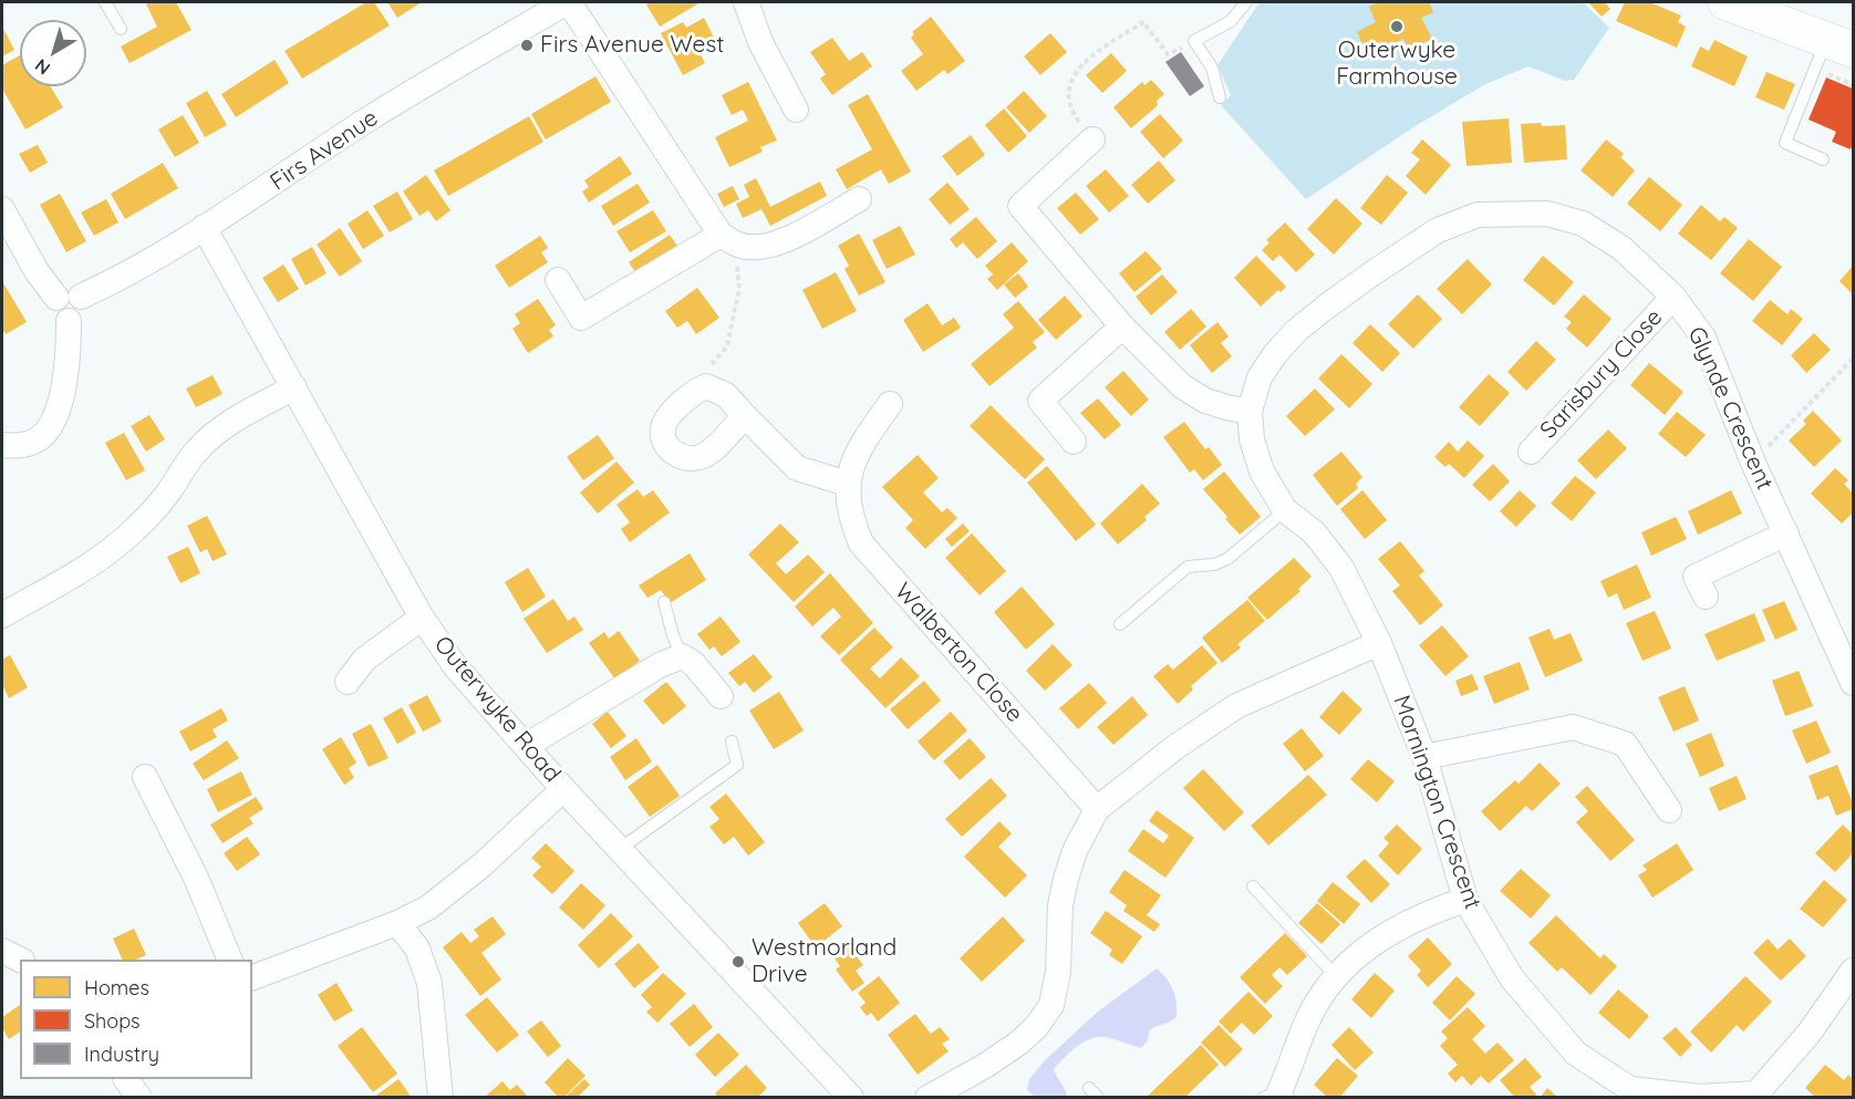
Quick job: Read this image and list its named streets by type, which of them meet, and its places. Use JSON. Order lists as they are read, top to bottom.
{
  "streets": {
    "street": [
      "Firs Avenue",
      "Sarisbury Close",
      "Glynde Crescent",
      "Walberton Close",
      "Outerwyke Road",
      "Mornington Crescent"
    ]
  },
  "crossings": [
    ["Firs Avenue", "Outerwyke Road"],
    ["Sarisbury Close", "Glynde Crescent"],
    ["Glynde Crescent", "Mornington Crescent"]
  ],
  "places": ["Outerwyke Farmhouse", "Firs Avenue West", "Westmorland Drive"],
  "legend": ["Homes", "Shops", "Industry"],
  "north": "bottom left"
}
